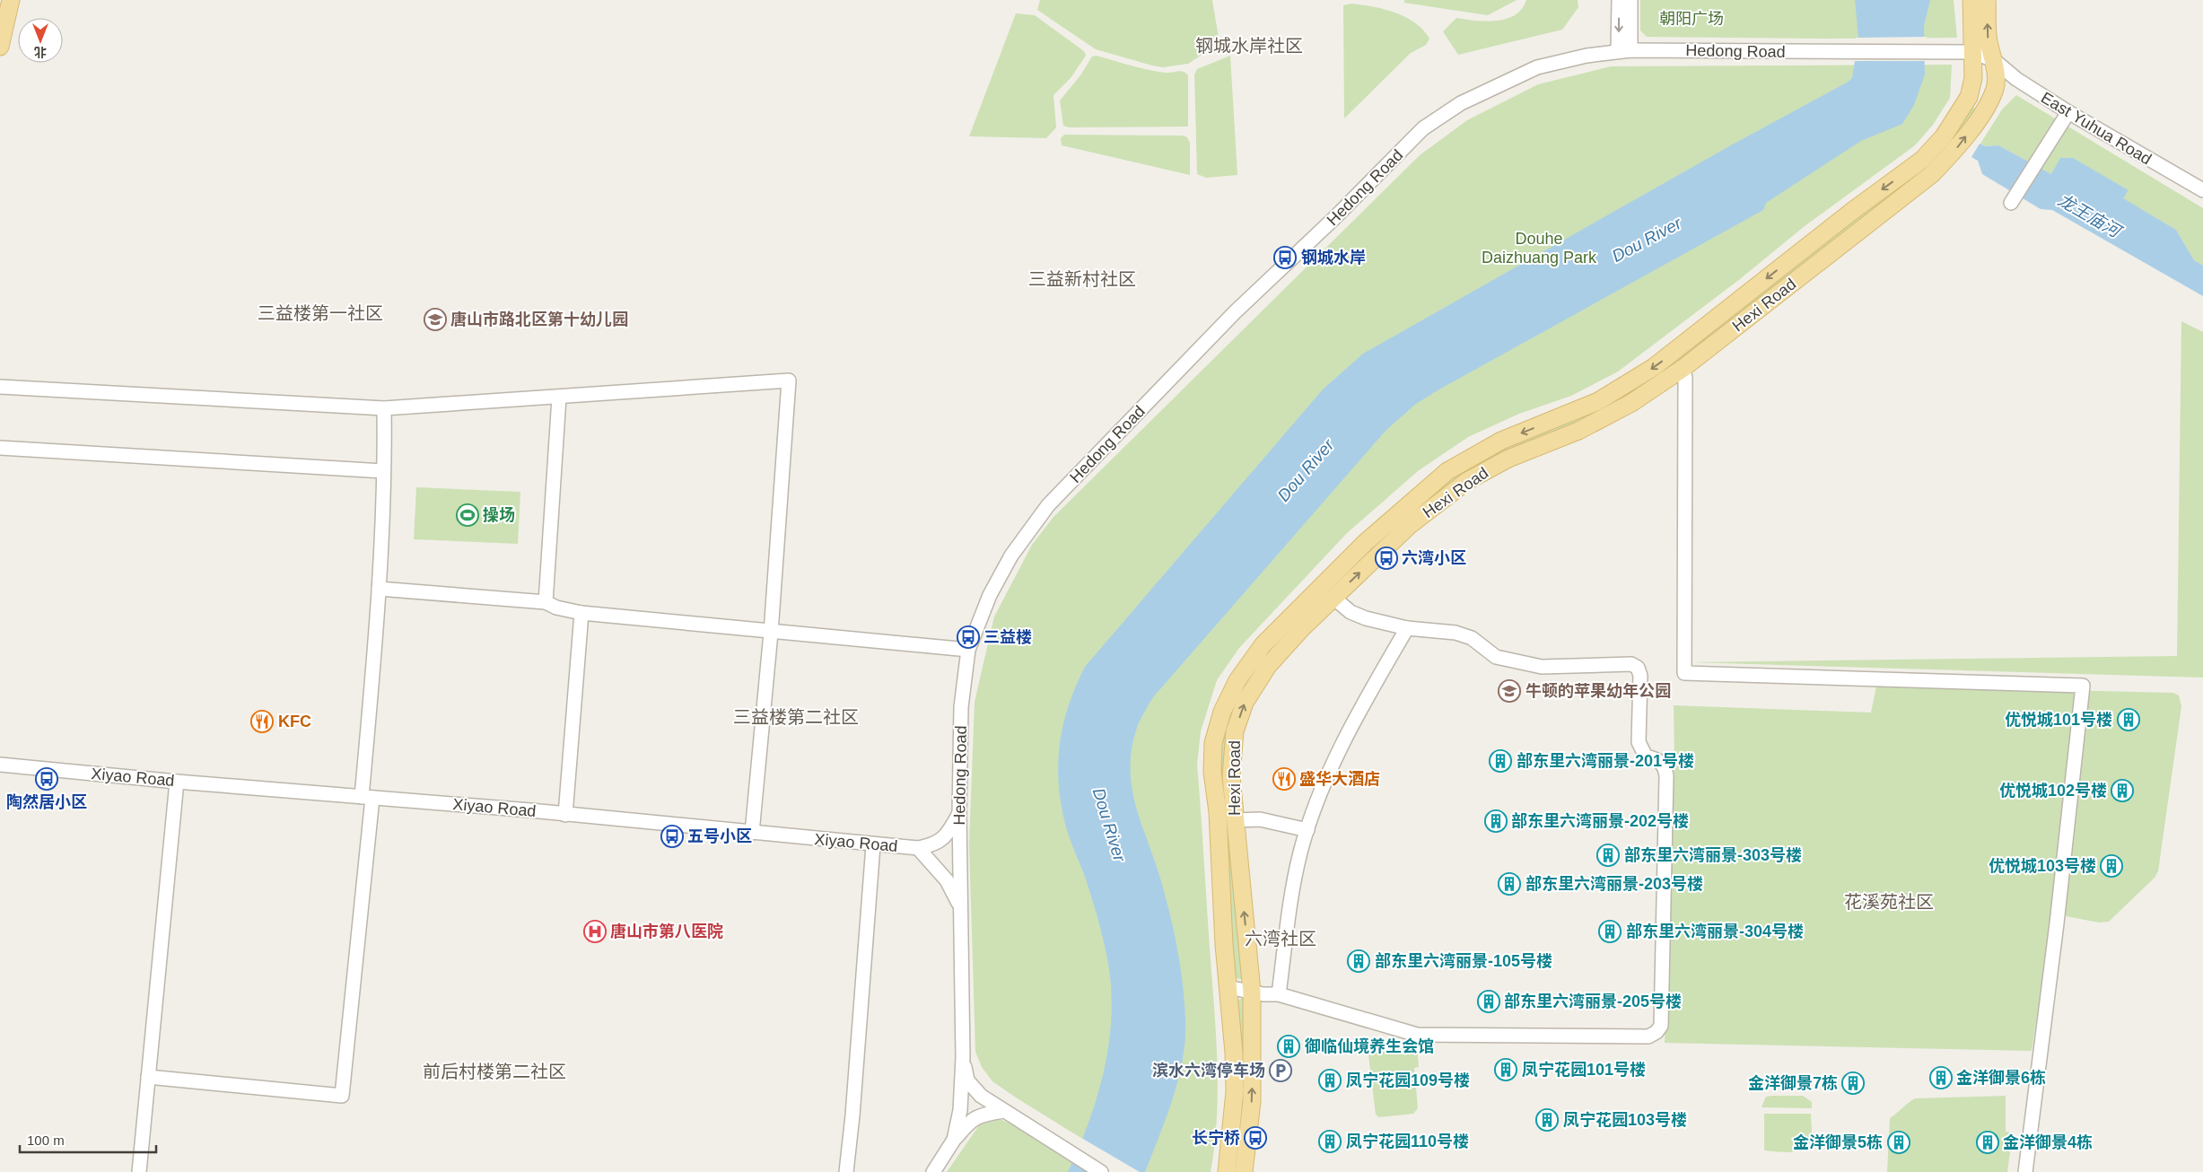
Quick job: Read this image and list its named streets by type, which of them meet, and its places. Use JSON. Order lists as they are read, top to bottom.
{
  "streets": {
    "main road": ["Hexi Road"],
    "street": ["Hedong Road", "East Yuhua Road", "Xiyao Road"]
  },
  "crossings": [
    ["Hedong Road", "East Yuhua Road"],
    ["Hedong Road", "Hexi Road"],
    ["Hedong Road", "Xiyao Road"],
    ["East Yuhua Road", "Hexi Road"]
  ],
  "districts": [
    "钢城水岸社区",
    "三益新村社区",
    "三益楼第一社区",
    "三益楼第二社区",
    "花溪苑社区",
    "六湾社区",
    "前后村楼第二社区"
  ],
  "water": ["龙王庙河", "Dou River"],
  "parks": ["朝阳广场", "Douhe Daizhuang Park"],
  "places": {
    "bus stop": [
      "钢城水岸",
      "六湾小区",
      "三益楼",
      "陶然居小区",
      "五号小区",
      "长宁桥"
    ],
    "school or university": ["唐山市路北区第十幼儿园", "牛顿的苹果幼年公园"],
    "sports": ["操场"],
    "building": [
      "优悦城101号楼",
      "部东里六湾丽景-201号楼",
      "优悦城102号楼",
      "部东里六湾丽景-202号楼",
      "部东里六湾丽景-303号楼",
      "优悦城103号楼",
      "部东里六湾丽景-203号楼",
      "部东里六湾丽景-304号楼",
      "部东里六湾丽景-105号楼",
      "部东里六湾丽景-205号楼",
      "御临仙境养生会馆",
      "凤宁花园101号楼",
      "金洋御景6栋",
      "凤宁花园109号楼",
      "金洋御景7栋",
      "凤宁花园103号楼",
      "凤宁花园110号楼",
      "金洋御景5栋",
      "金洋御景4栋"
    ],
    "restaurant": ["KFC", "盛华大酒店"],
    "hospital": ["唐山市第八医院"],
    "parking": ["滨水六湾停车场"]
  },
  "scale_bar": "100 m",
  "north": "bottom"
}
